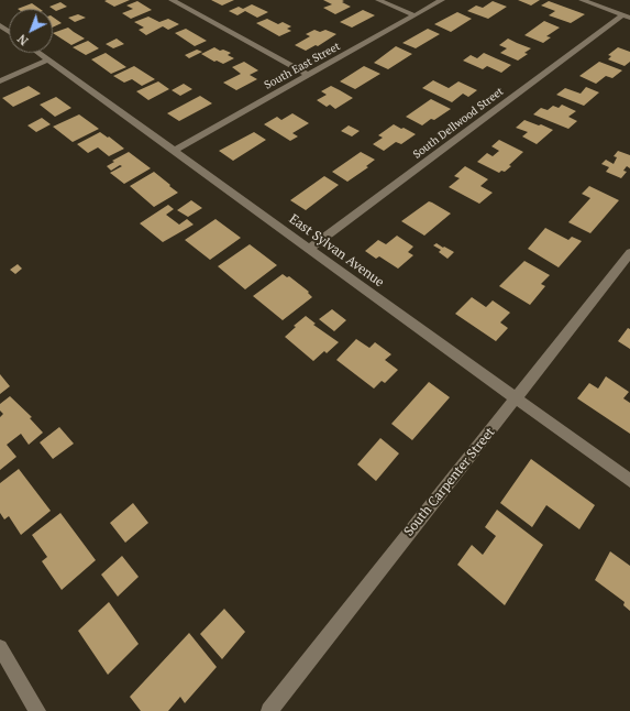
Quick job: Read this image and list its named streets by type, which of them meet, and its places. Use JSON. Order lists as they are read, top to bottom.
{
  "streets": {
    "street": [
      "South East Street",
      "South Dellwood Street",
      "East Sylvan Avenue",
      "South Carpenter Street"
    ]
  },
  "crossings": [
    ["South East Street", "East Sylvan Avenue"],
    ["South Dellwood Street", "East Sylvan Avenue"],
    ["East Sylvan Avenue", "South Carpenter Street"]
  ],
  "north": "bottom left"
}
